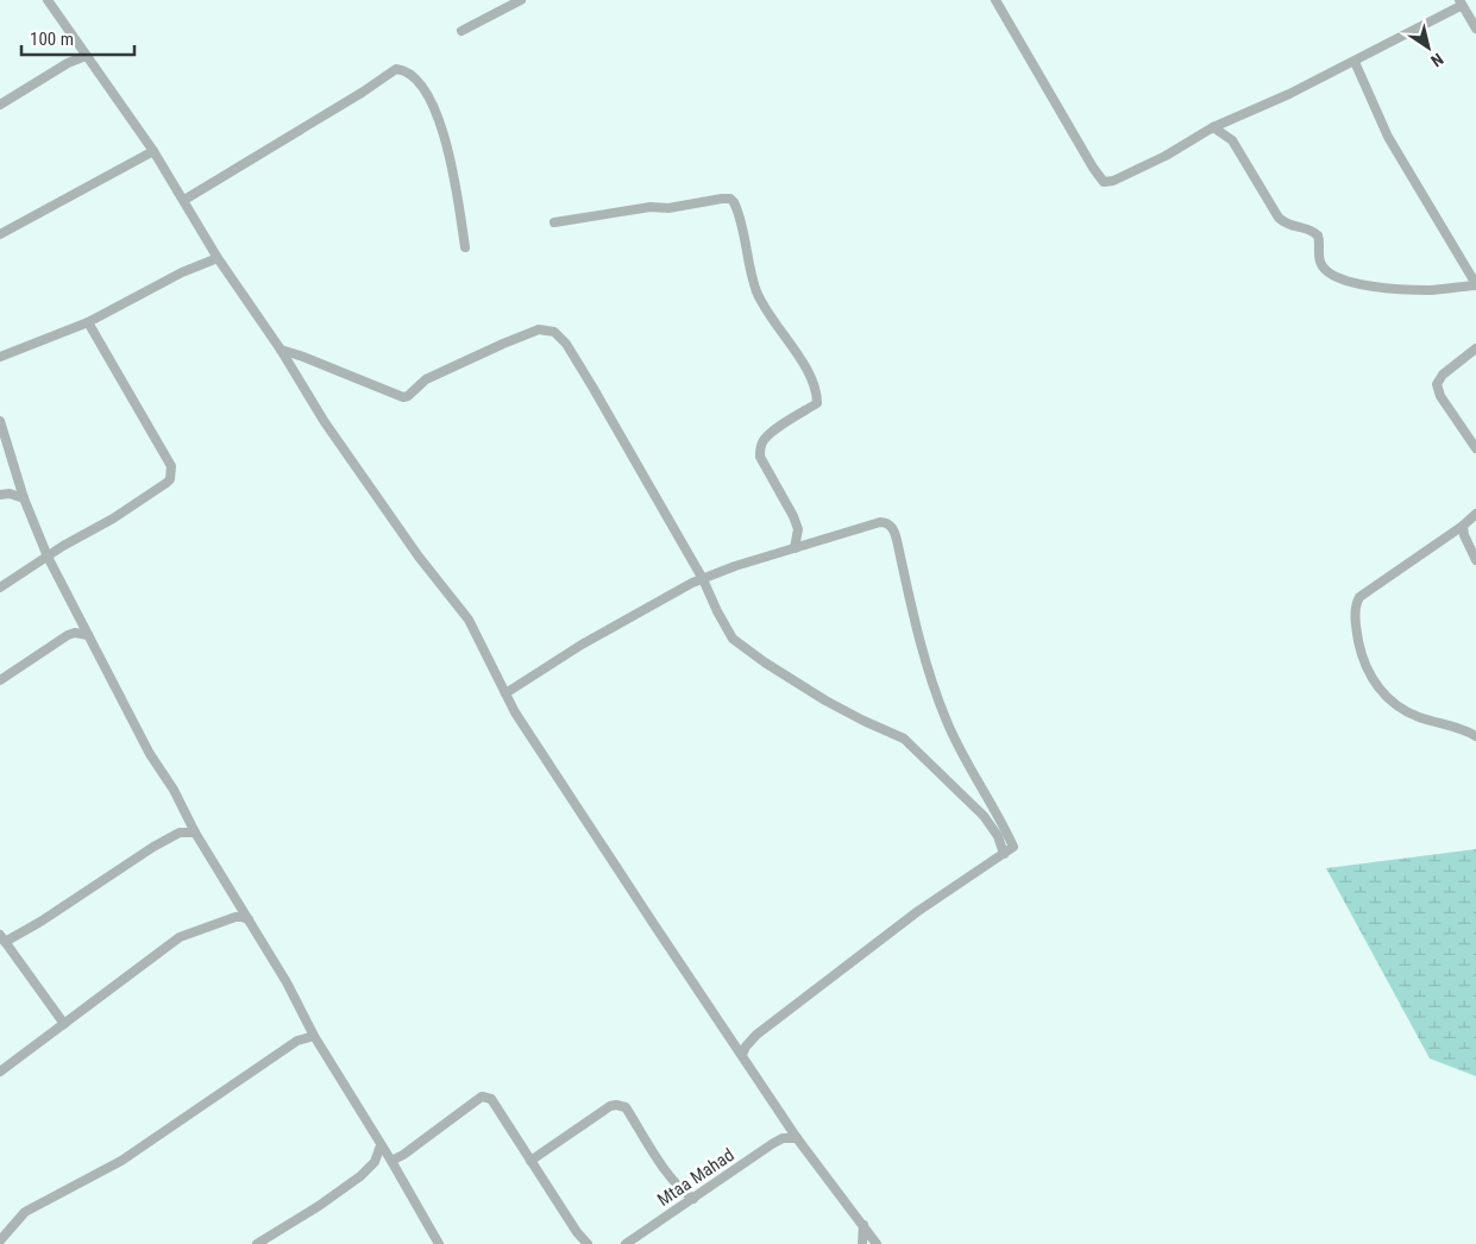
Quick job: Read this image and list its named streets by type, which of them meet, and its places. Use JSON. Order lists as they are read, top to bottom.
{
  "streets": {
    "street": ["Mtaa Mahad"]
  },
  "scale_bar": "100 m",
  "north": "bottom right"
}
